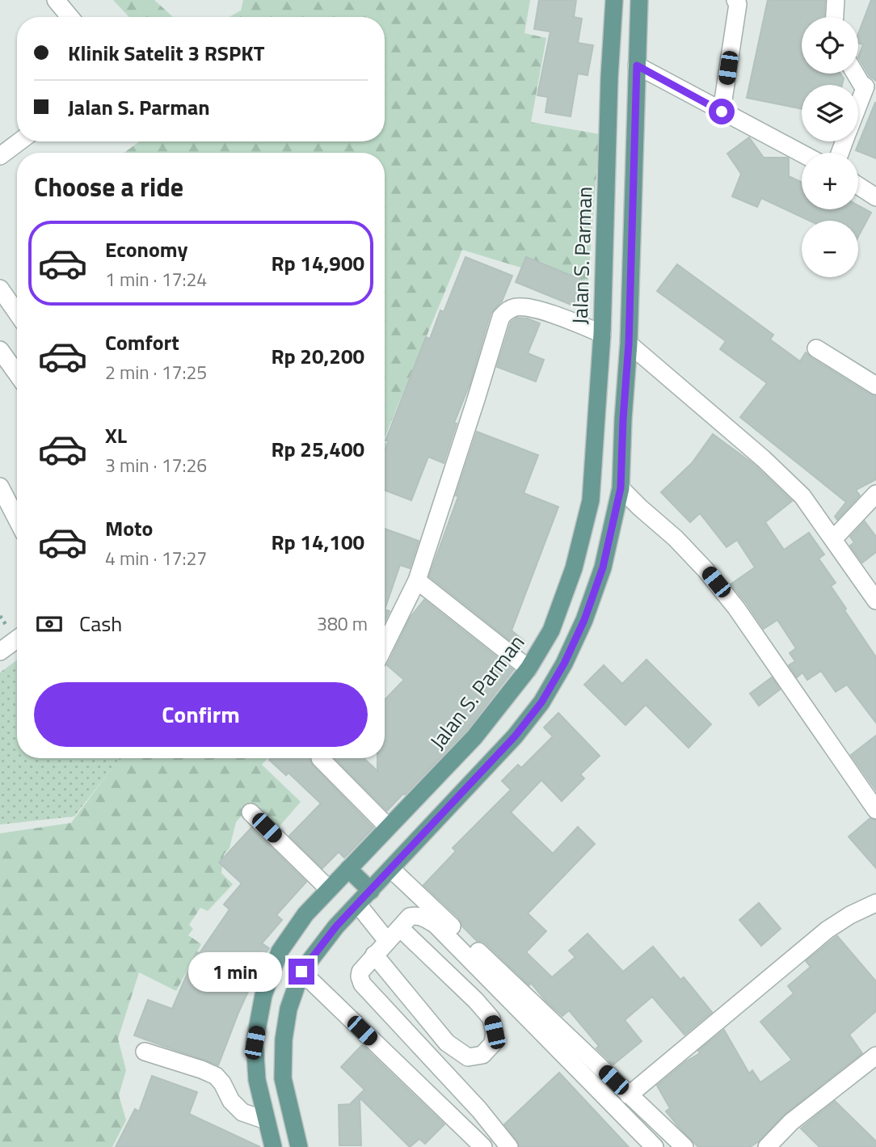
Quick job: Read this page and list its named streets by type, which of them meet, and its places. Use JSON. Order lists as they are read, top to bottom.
{
  "streets": {
    "main road": ["Jalan S. Parman"]
  },
  "page": {
    "map_buttons": ["+", "−"],
    "banner": ["Klinik Satelit 3 RSPKT", "Jalan S. Parman"],
    "heading": "Choose a ride",
    "list": [
      {
        "name": "Economy",
        "note": "1 min · 17:24",
        "value": "Rp 14,900"
      },
      {
        "name": "Comfort",
        "note": "2 min · 17:25",
        "value": "Rp 20,200"
      },
      {
        "name": "XL",
        "note": "3 min · 17:26",
        "value": "Rp 25,400"
      },
      {
        "name": "Moto",
        "note": "4 min · 17:27",
        "value": "Rp 14,100"
      }
    ],
    "pay": ["Cash", "380 m"],
    "buttons": "Confirm",
    "bubble": "1 min"
  }
}
